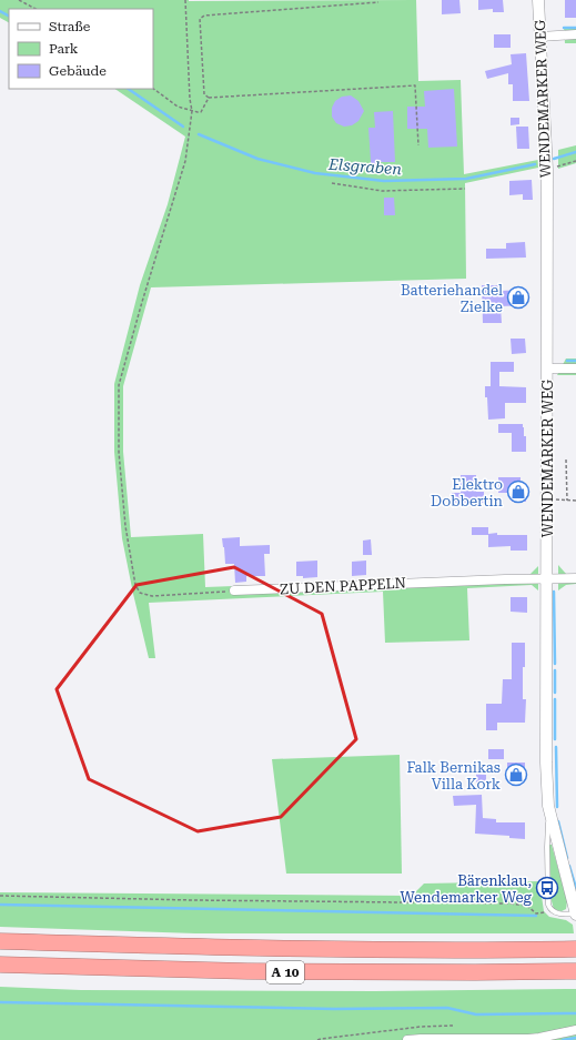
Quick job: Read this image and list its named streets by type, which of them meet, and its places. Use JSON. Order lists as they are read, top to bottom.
{
  "streets": {
    "highway": ["A 10"],
    "street": ["WENDEMARKER WEG", "ZU DEN PAPPELN"]
  },
  "crossings": [
    ["WENDEMARKER WEG", "ZU DEN PAPPELN"]
  ],
  "water": ["Elsgraben"],
  "places": {
    "shop": ["Batteriehandel Zielke", "Elektro Dobbertin", "Falk Bernikas Villa Kork"],
    "bus stop": ["Bärenklau, Wendemarker Weg"]
  },
  "legend": ["Straße", "Park", "Gebäude"]
}
